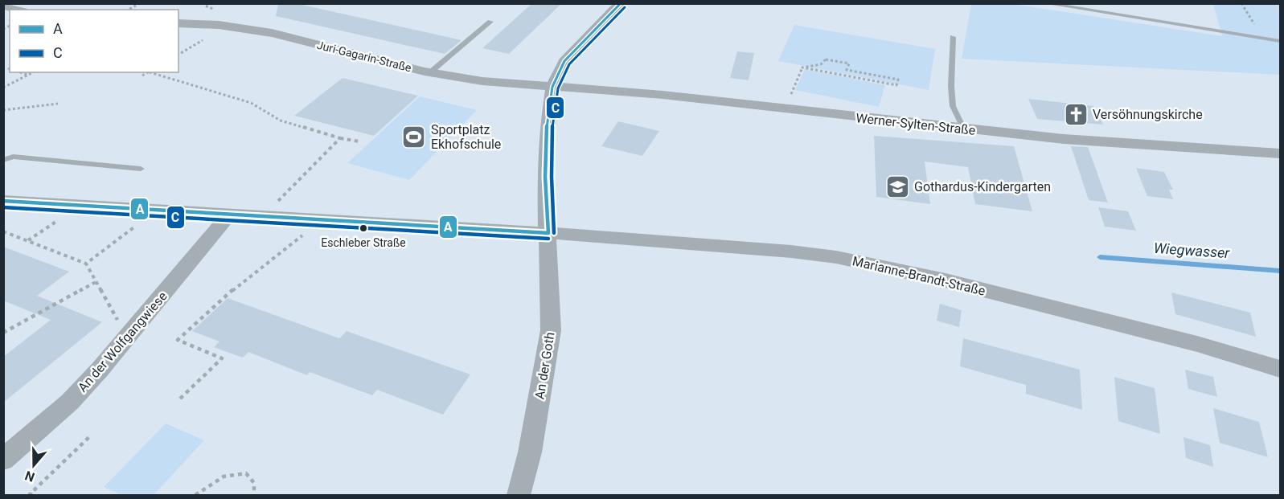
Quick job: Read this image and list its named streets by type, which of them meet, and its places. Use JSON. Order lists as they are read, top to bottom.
{
  "streets": {
    "street": [
      "Juri-Gagarin-Straße",
      "Werner-Sylten-Straße",
      "Marianne-Brandt-Straße",
      "An der Wolfgangwiese",
      "An der Goth"
    ]
  },
  "crossings": [
    ["Juri-Gagarin-Straße", "Werner-Sylten-Straße"],
    ["Juri-Gagarin-Straße", "An der Goth"],
    ["Werner-Sylten-Straße", "An der Goth"],
    ["Marianne-Brandt-Straße", "An der Goth"]
  ],
  "water": ["Wiegwasser"],
  "places": {
    "church": ["Versöhnungskirche"],
    "sports": ["Sportplatz Ekhofschule"],
    "school or university": ["Gothardus-Kindergarten"],
    "other": ["Eschleber Straße"]
  },
  "lines": ["transit line A", "transit line C"],
  "legend": ["A", "C"],
  "north": "bottom"
}
